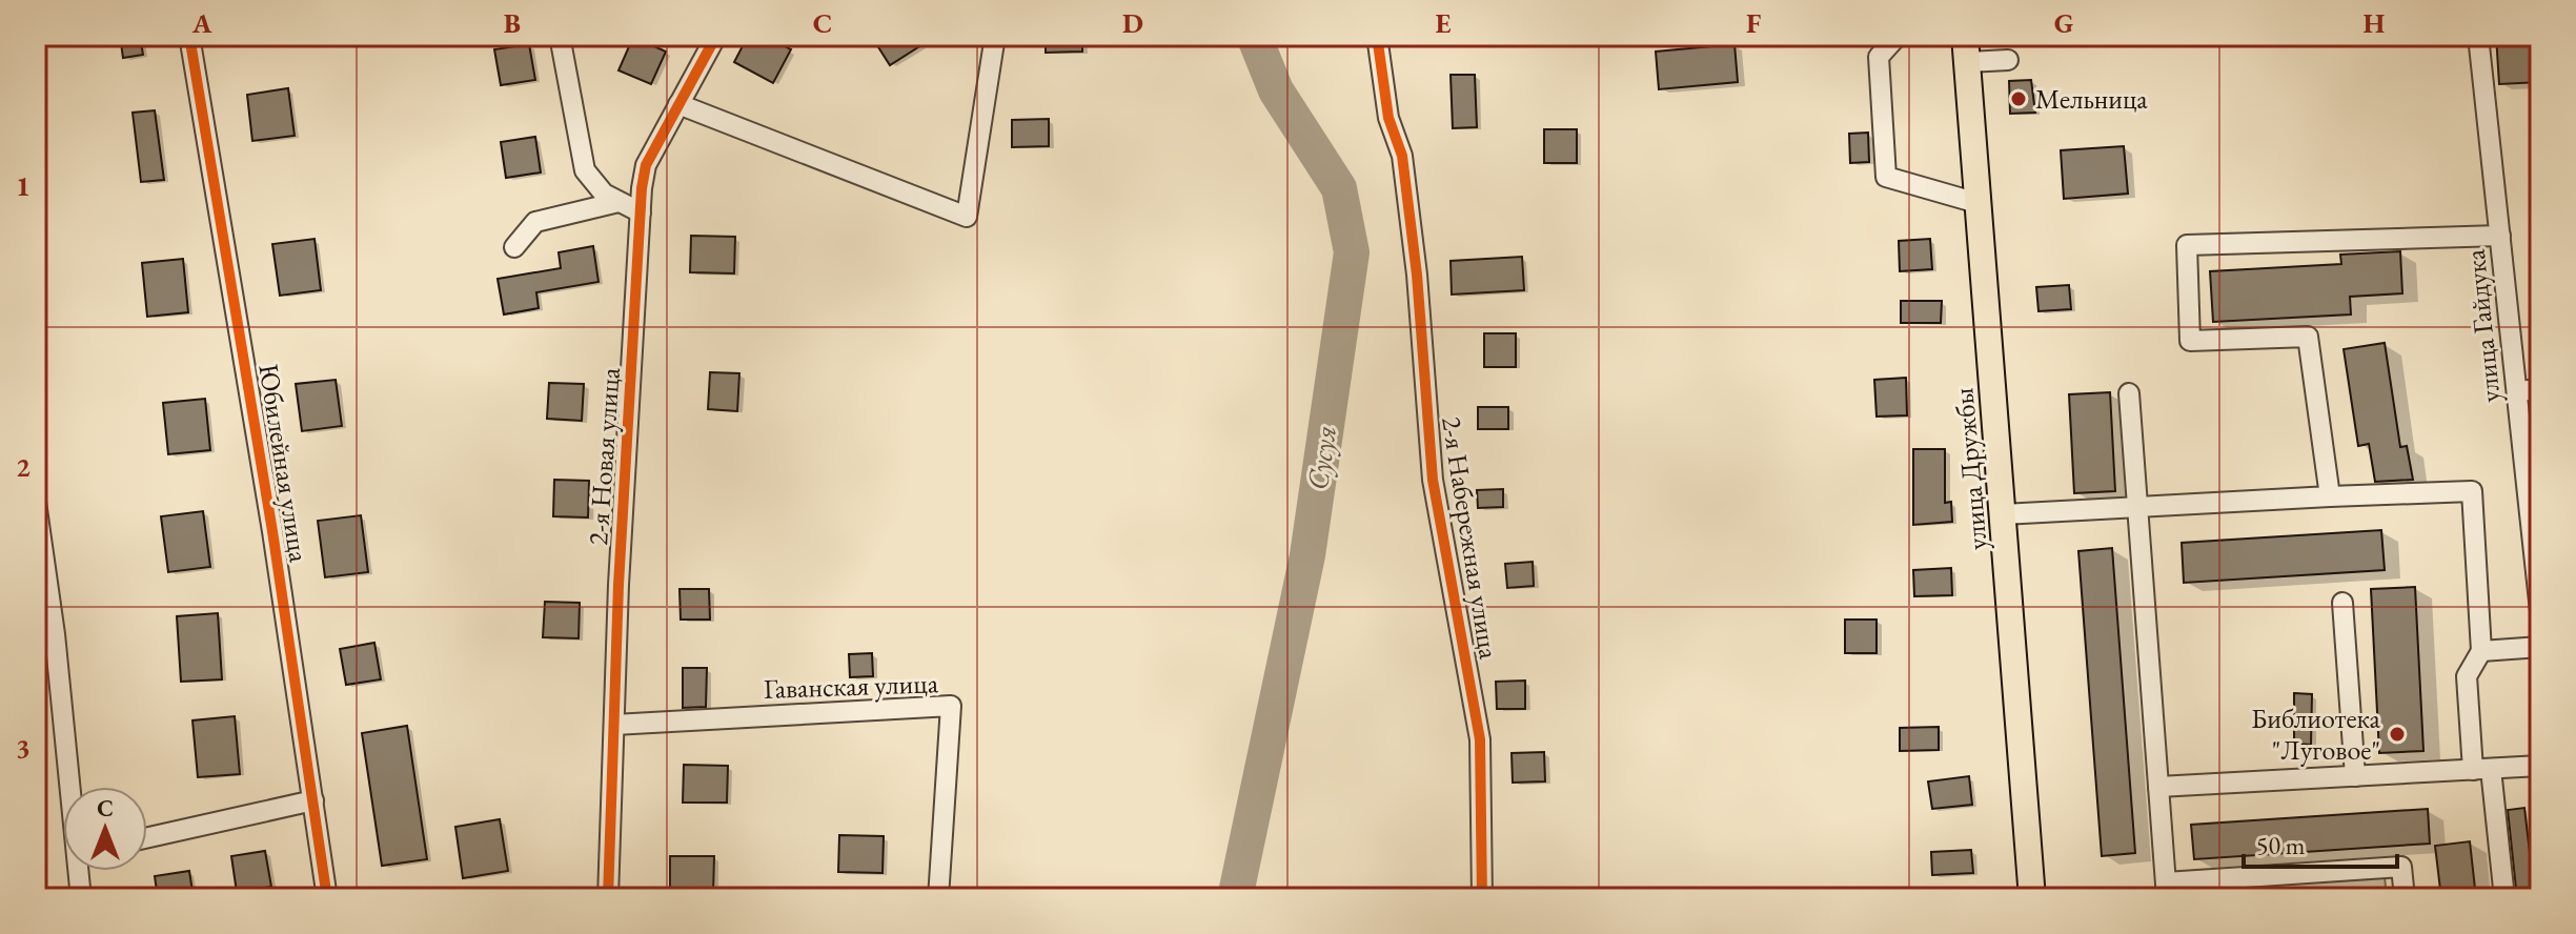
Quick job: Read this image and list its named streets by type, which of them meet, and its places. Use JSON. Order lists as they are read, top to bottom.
{
  "streets": {
    "main road": ["улица Дружбы"],
    "street": [
      "улица Гайдука",
      "2-я Новая улица",
      "Юбилейная улица",
      "2-я Набережная улица",
      "Гаванская улица"
    ]
  },
  "crossings": [
    ["2-я Новая улица", "Гаванская улица"]
  ],
  "water": ["Сусуя"],
  "places": ["Мельница", "Библиотека \"Луговое\""],
  "scale_bar": "50 m",
  "north": "top",
  "grid": {
    "columns": [
      "A",
      "B",
      "C",
      "D",
      "E",
      "F",
      "G",
      "H"
    ],
    "rows": ["1", "2", "3"]
  }
}
